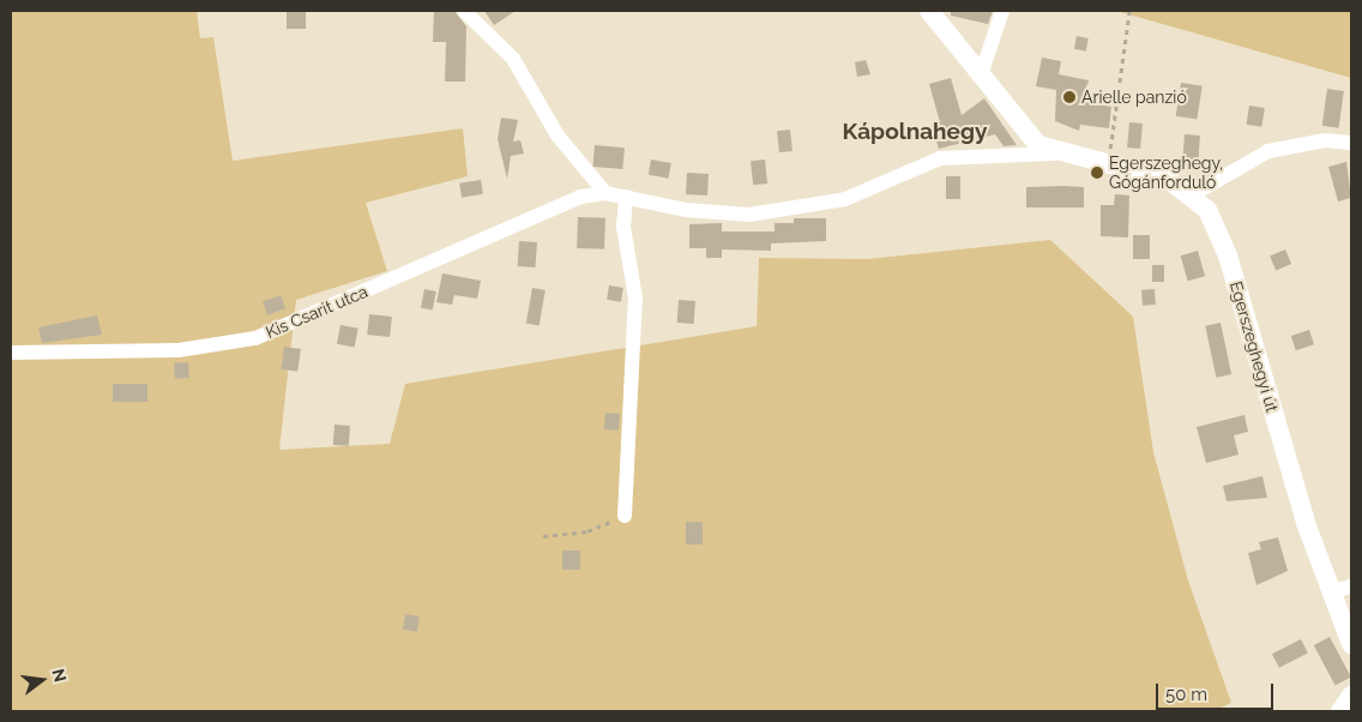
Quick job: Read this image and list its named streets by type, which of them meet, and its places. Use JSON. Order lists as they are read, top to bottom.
{
  "streets": {
    "street": ["Kis Csarit utca", "Egerszeghegyi út"]
  },
  "crossings": [
    ["Kis Csarit utca", "Egerszeghegyi út"]
  ],
  "districts": ["Kápolnahegy"],
  "places": ["Arielle panzió", "Egerszeghegy, Gógánforduló"],
  "scale_bar": "50 m",
  "north": "right"
}
